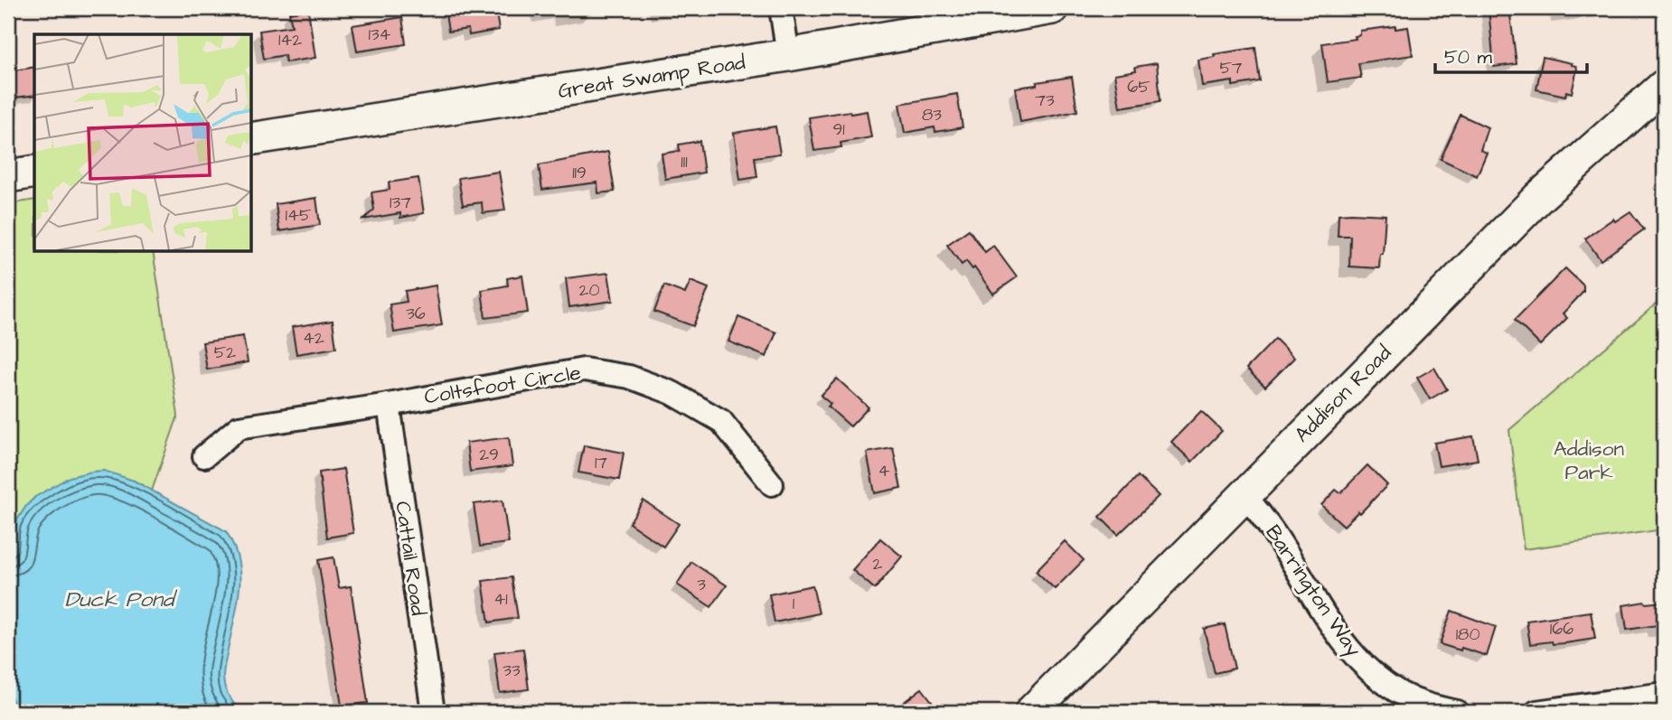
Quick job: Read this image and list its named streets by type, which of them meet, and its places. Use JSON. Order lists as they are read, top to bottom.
{
  "streets": {
    "main road": ["Great Swamp Road", "Addison Road"],
    "street": ["Coltsfoot Circle", "Cattail Road", "Barrington Way"]
  },
  "crossings": [
    ["Coltsfoot Circle", "Cattail Road"],
    ["Addison Road", "Barrington Way"]
  ],
  "water": ["Duck Pond"],
  "parks": ["Addison Park"],
  "house_numbers": [
    "134",
    "142",
    "57",
    "65",
    "73",
    "83",
    "91",
    "111",
    "119",
    "137",
    "145",
    "20",
    "36",
    "42",
    "52",
    "29",
    "17",
    "4",
    "2",
    "3",
    "41",
    "1",
    "166",
    "180",
    "33"
  ],
  "scale_bar": "50 m"
}
